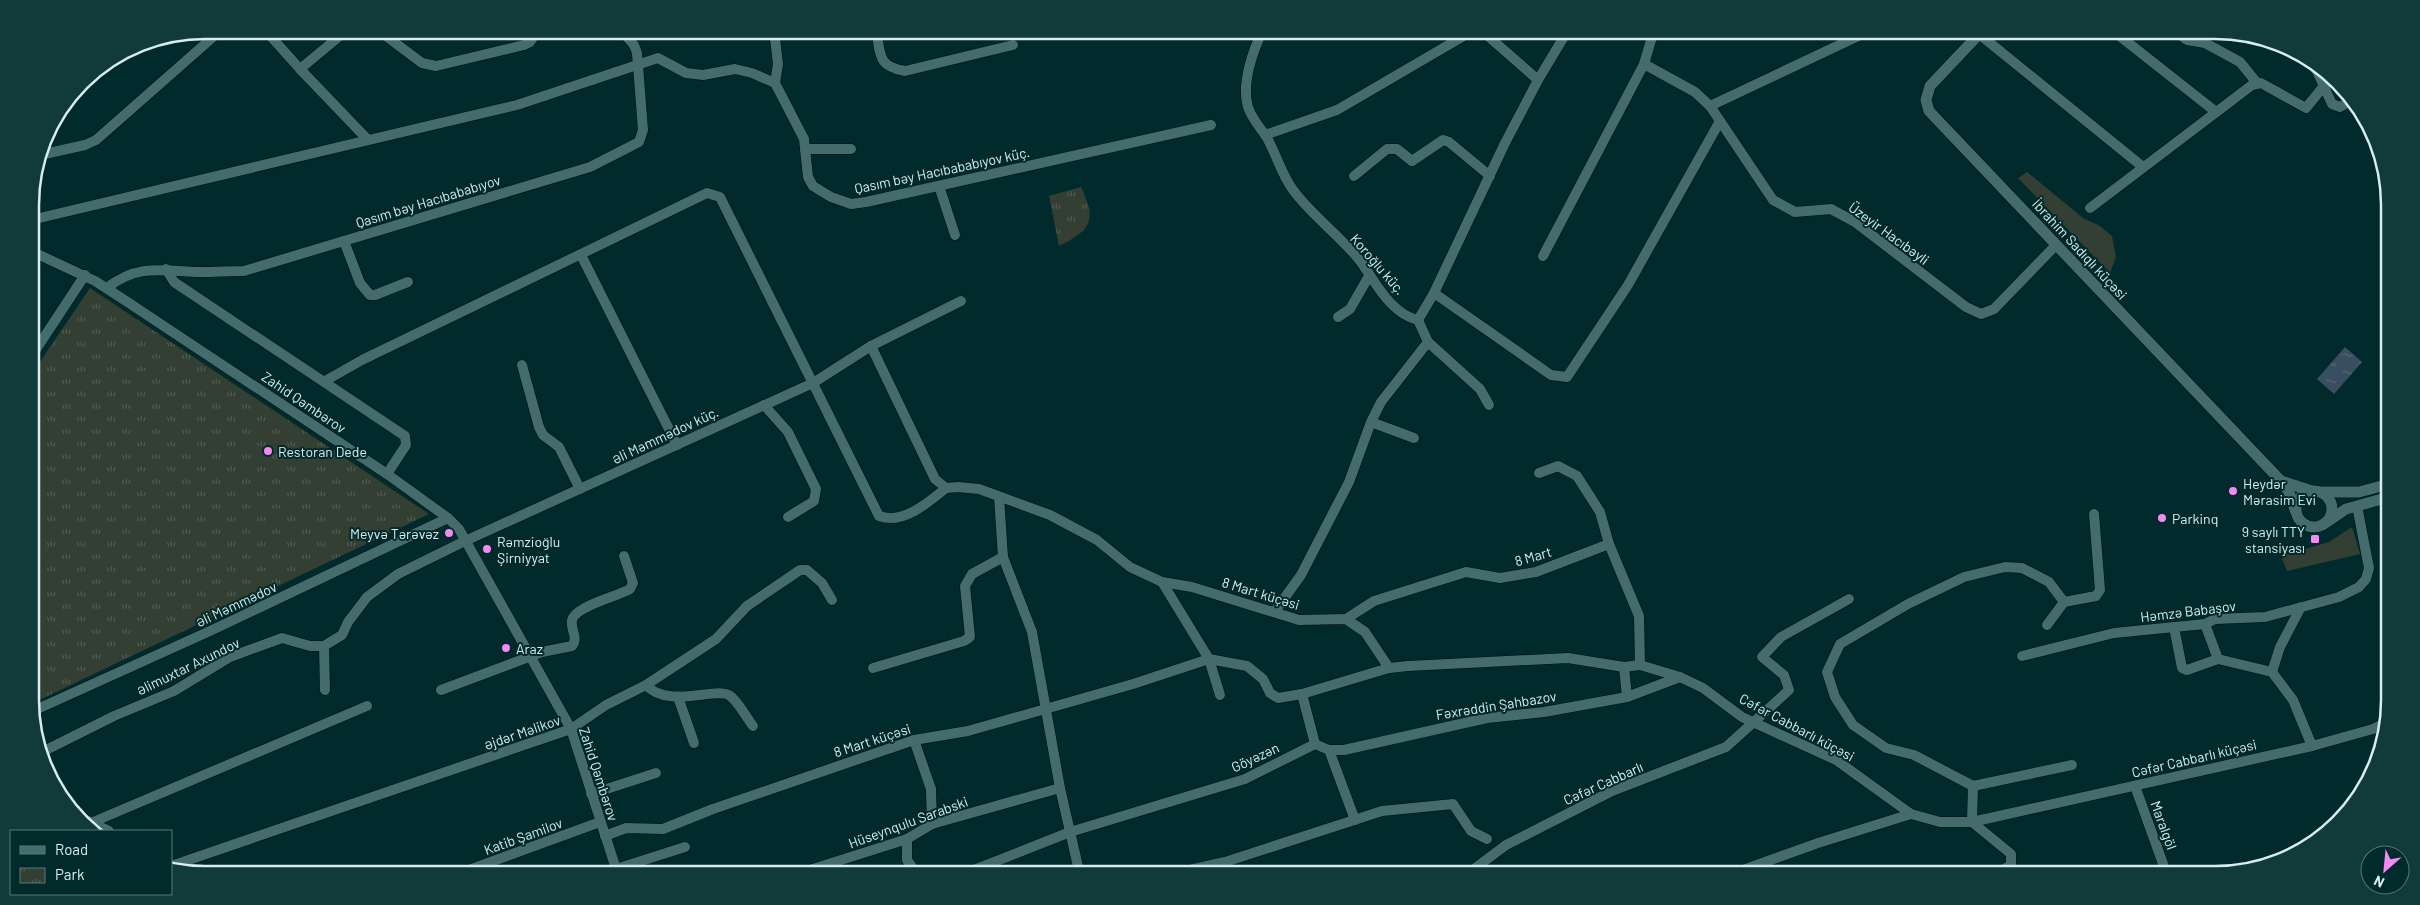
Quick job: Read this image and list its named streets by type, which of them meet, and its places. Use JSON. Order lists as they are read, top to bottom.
{
  "streets": {
    "street": [
      "Qasım bəy Hacıbababıyov küç.",
      "Qasım bəy Hacıbababıyov",
      "Üzeyir Hacıbəyli",
      "İbrahim Sadıqlı küçəsi",
      "Koroğlu küç.",
      "Zahid Qəmbərov",
      "Əli Məmmədov küç.",
      "8 Mart",
      "8 Mart küçəsi",
      "Əli Məmmədov",
      "Həmzə Babaşov",
      "Əlimuxtar Axundov",
      "Fəxrəddin Şahbazov",
      "Cəfər Cabbarlı küçəsi",
      "Əjdər Məlikov",
      "Göyəzən",
      "Cəfər Cabbarlı",
      "Hüseynqulu Sarabski",
      "Maralgöl",
      "Katib Şamilov"
    ]
  },
  "crossings": [
    ["Qasım bəy Hacıbababıyov", "Zahid Qəmbərov"],
    ["Üzeyir Hacıbəyli", "İbrahim Sadıqlı küçəsi"],
    ["Zahid Qəmbərov", "Əli Məmmədov küç."],
    ["Zahid Qəmbərov", "8 Mart küçəsi"],
    ["Zahid Qəmbərov", "Əli Məmmədov"],
    ["Zahid Qəmbərov", "Əjdər Məlikov"],
    ["Zahid Qəmbərov", "Katib Şamilov"],
    ["8 Mart", "8 Mart küçəsi"],
    ["Fəxrəddin Şahbazov", "Cəfər Cabbarlı küçəsi"],
    ["Fəxrəddin Şahbazov", "Göyəzən"],
    ["Cəfər Cabbarlı küçəsi", "Cəfər Cabbarlı"],
    ["Cəfər Cabbarlı küçəsi", "Maralgöl"]
  ],
  "places": {
    "other": [
      "Restoran Dede",
      "Heydər Mərasim Evi",
      "Parkinq",
      "Meyvə Tərəvəz",
      "Rəmzioğlu Şirniyyat",
      "Araz"
    ],
    "transit": ["9 saylı TTY stansiyası"]
  },
  "legend": ["Road", "Park"],
  "north": "bottom left"
}
